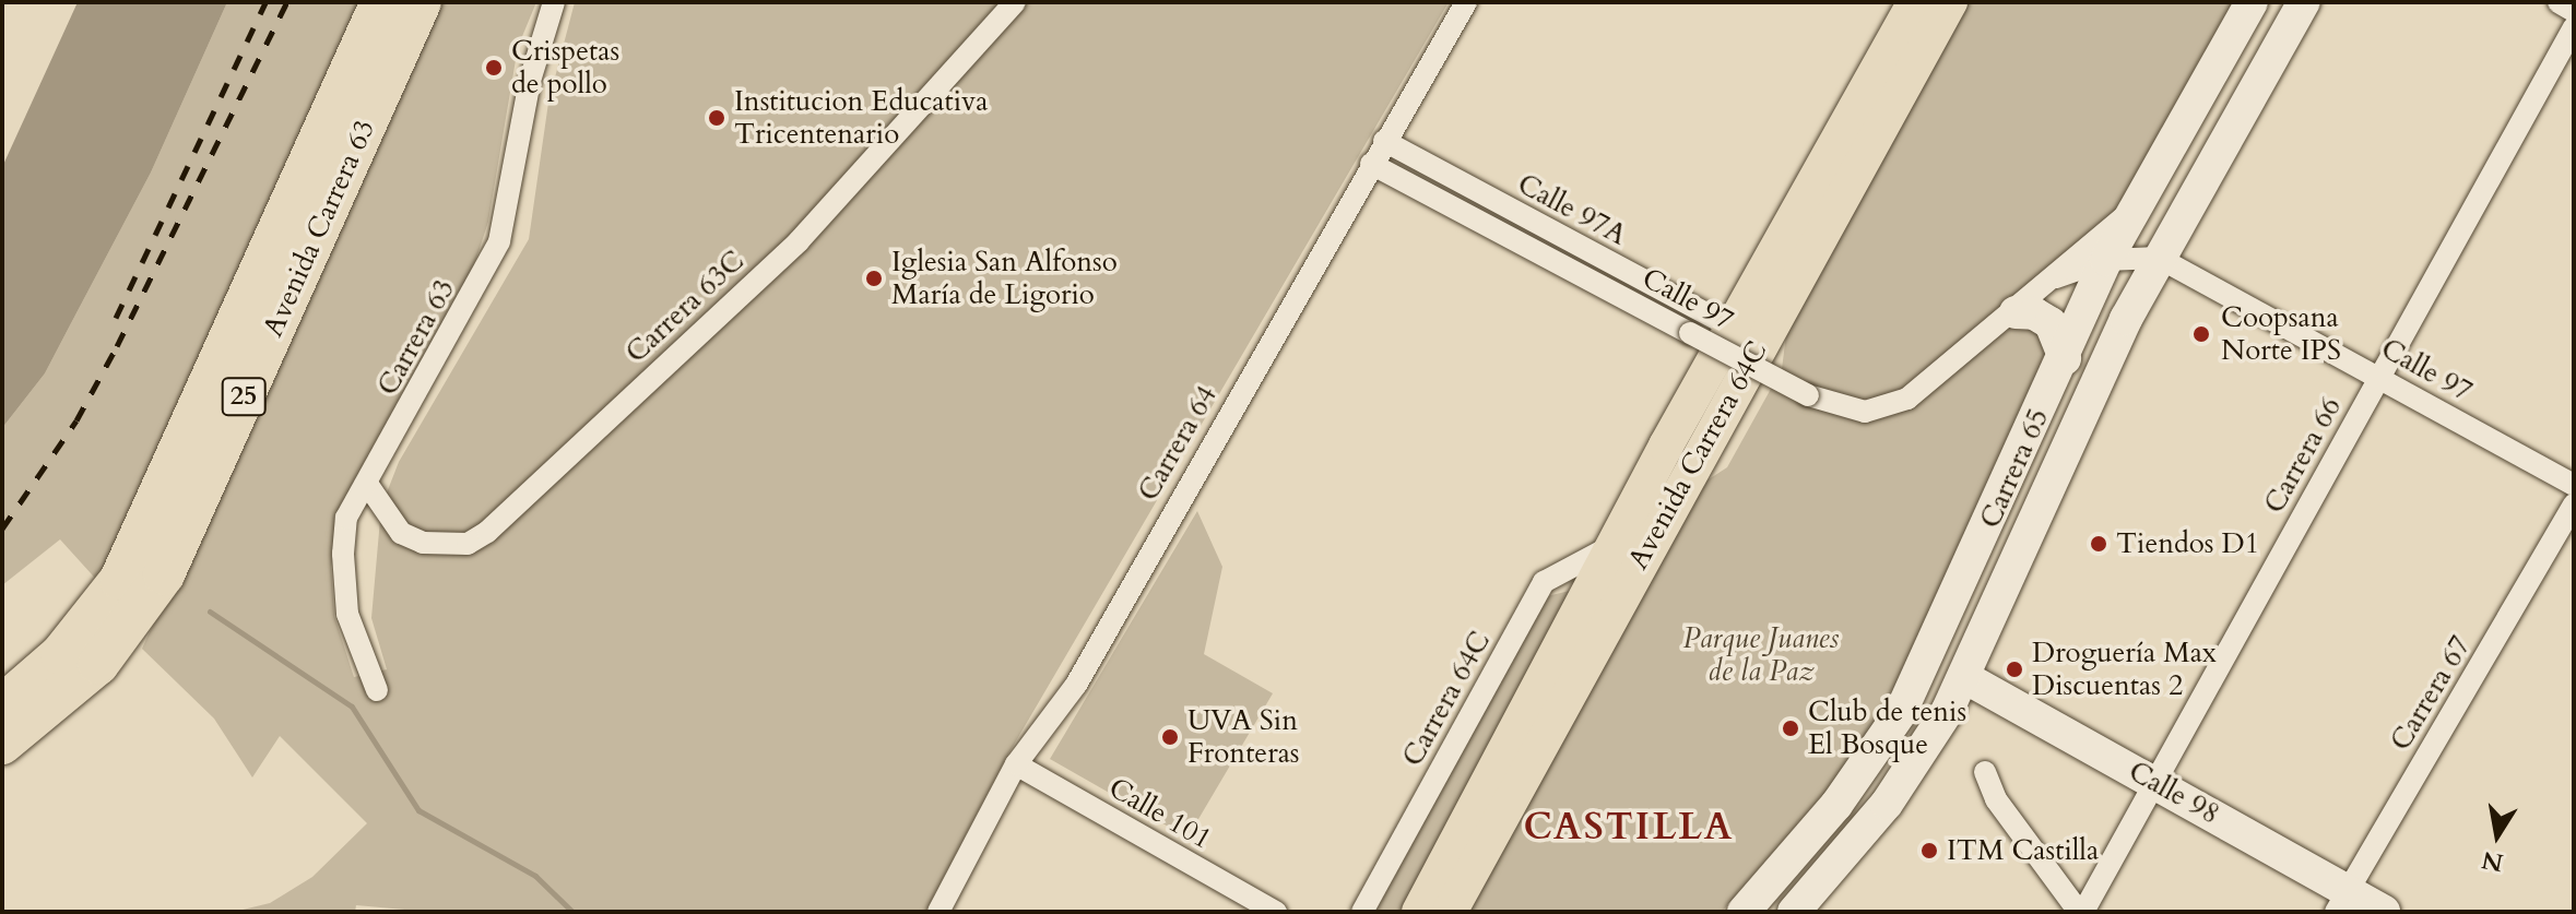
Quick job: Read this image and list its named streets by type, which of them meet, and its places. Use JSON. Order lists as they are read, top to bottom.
{
  "streets": {
    "highway": ["Avenida Carrera 63", "25"],
    "main road": ["Avenida Carrera 64C", "Carrera 65", "Calle 98"],
    "street": [
      "Calle 97A",
      "Calle 97",
      "Carrera 63C",
      "Carrera 63",
      "Carrera 64",
      "Carrera 66",
      "Carrera 67",
      "Carrera 64C",
      "Calle 101"
    ]
  },
  "crossings": [
    ["Calle 97A", "Carrera 64"],
    ["Calle 97A", "Avenida Carrera 64C"],
    ["Calle 97", "Carrera 64"],
    ["Calle 97", "Carrera 66"],
    ["Calle 97", "Carrera 65"],
    ["Carrera 63C", "Carrera 63"],
    ["Carrera 64", "Calle 101"],
    ["Avenida Carrera 64C", "Carrera 64C"],
    ["Carrera 66", "Calle 98"],
    ["Carrera 65", "Calle 98"],
    ["Carrera 67", "Calle 98"]
  ],
  "districts": ["CASTILLA"],
  "parks": ["Parque Juanes de la Paz"],
  "places": [
    "Crispetas de pollo",
    "Institucion Educativa Tricentenario",
    "Iglesia San Alfonso María de Ligorio",
    "Coopsana Norte IPS",
    "Tiendos D1",
    "Droguería Max Discuentas 2",
    "Club de tenis El Bosque",
    "UVA Sin Fronteras",
    "ITM Castilla"
  ],
  "north": "bottom"
}
